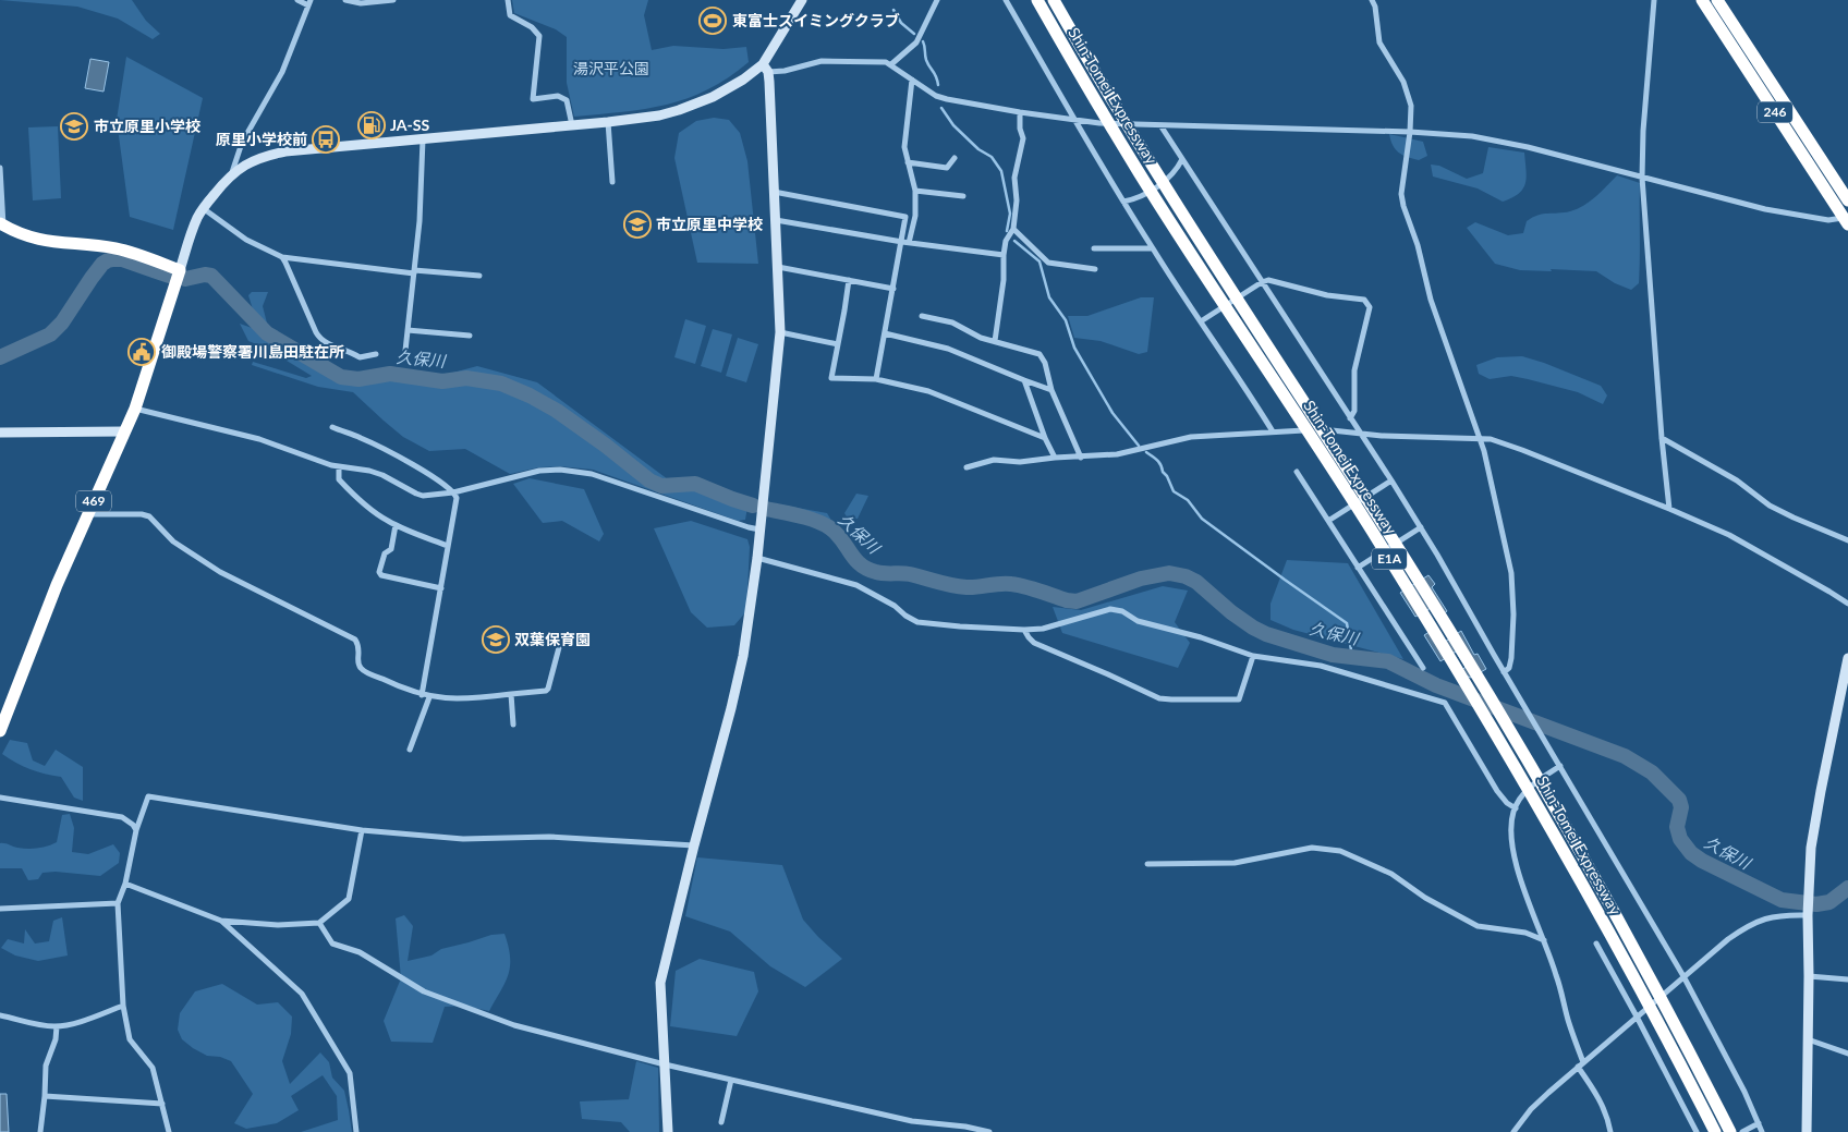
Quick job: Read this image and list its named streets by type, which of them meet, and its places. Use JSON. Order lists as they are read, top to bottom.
{
  "streets": {
    "highway": [
      "Shin-Tomei Expressway",
      "246",
      "469",
      "E1A"
    ]
  },
  "water": ["久保川"],
  "parks": ["湯沢平公園"],
  "places": {
    "sports": ["東富士スイミングクラブ"],
    "fuel station": ["JA-SS"],
    "school or university": ["市立原里小学校", "市立原里中学校", "双葉保育園"],
    "bus stop": ["原里小学校前"],
    "public building": ["御殿場警察署川島田駐在所"]
  }
}
